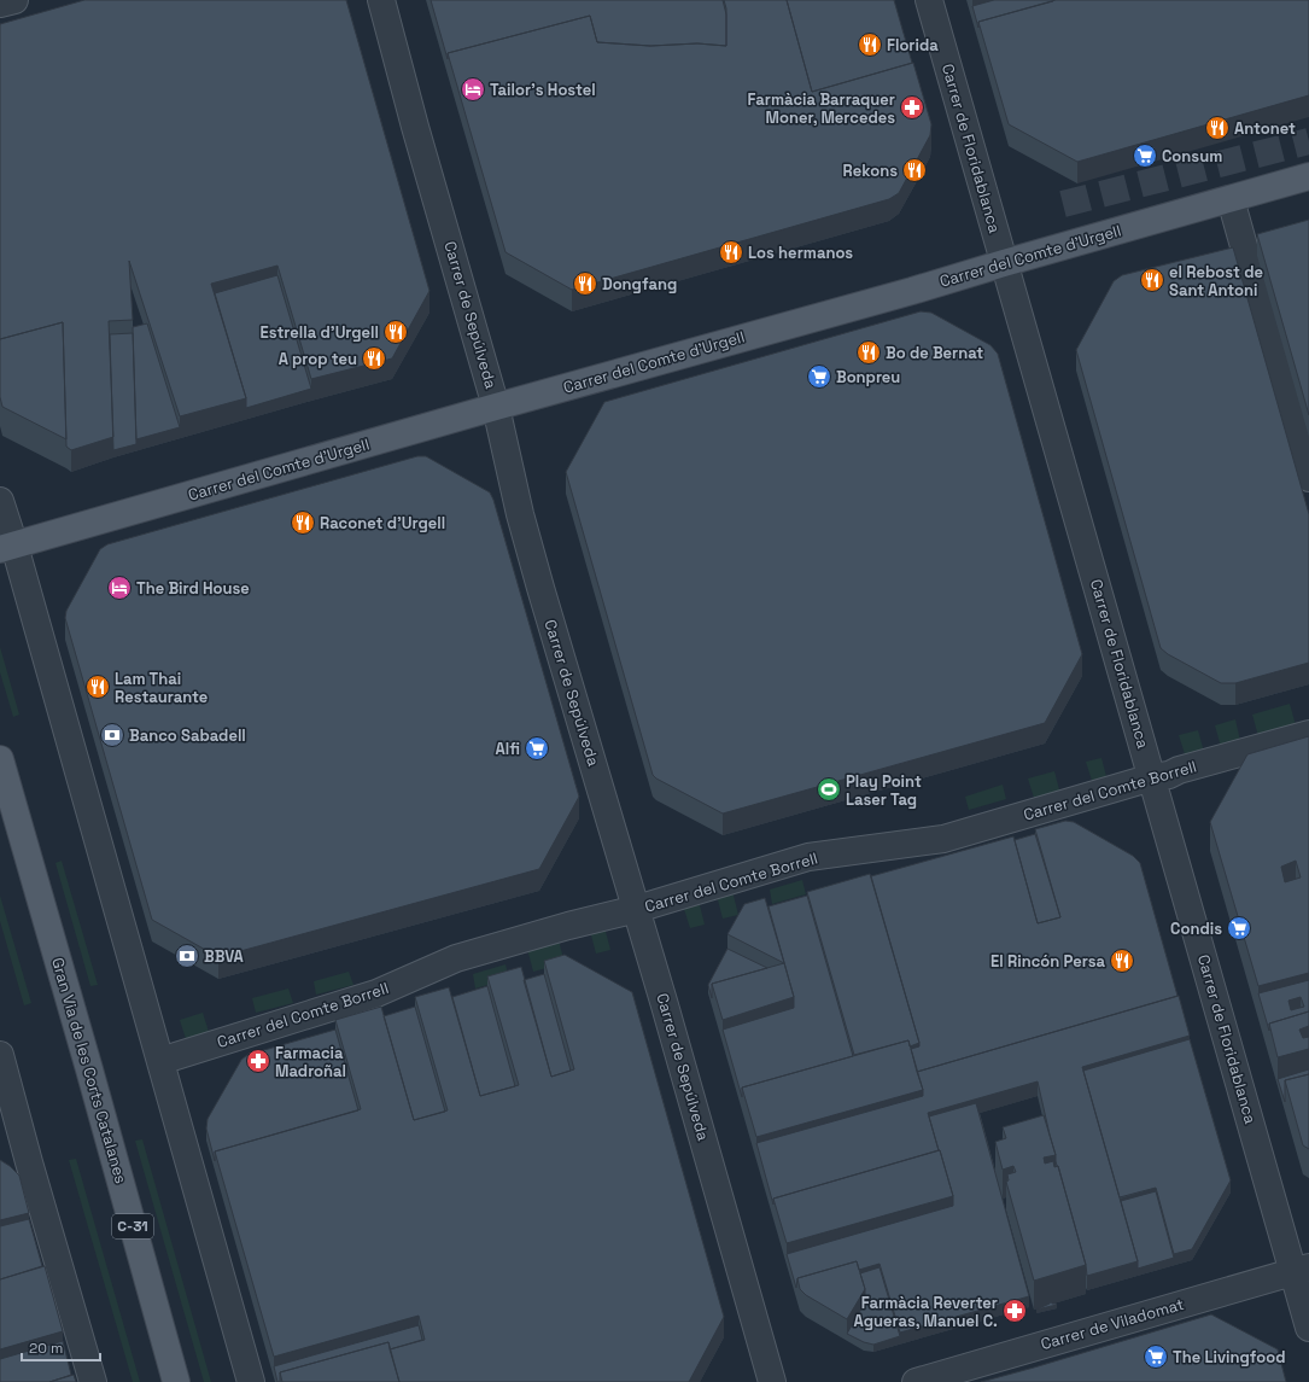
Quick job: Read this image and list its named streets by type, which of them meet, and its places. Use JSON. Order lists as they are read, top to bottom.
{
  "streets": {
    "main road": ["Carrer del Comte d'Urgell", "Gran Via de les Corts Catalanes", "C-31"],
    "street": [
      "Carrer de Floridablanca",
      "Carrer de Sepúlveda",
      "Carrer del Comte Borrell",
      "Carrer de Viladomat"
    ]
  },
  "crossings": [
    ["Carrer de Floridablanca", "Carrer del Comte d'Urgell"],
    ["Carrer de Floridablanca", "Carrer del Comte Borrell"],
    ["Carrer de Floridablanca", "Carrer de Viladomat"],
    ["Carrer del Comte d'Urgell", "Carrer de Sepúlveda"],
    ["Carrer de Sepúlveda", "Carrer del Comte Borrell"]
  ],
  "places": {
    "restaurant": [
      "Florida",
      "Antonet",
      "Rekons",
      "Los hermanos",
      "el Rebost de Sant Antoni",
      "Dongfang",
      "Estrella d'Urgell",
      "Bo de Bernat",
      "A prop teu",
      "Raconet d'Urgell",
      "Lam Thai Restaurante",
      "El Rincón Persa"
    ],
    "hotel": ["Tailor's Hostel", "The Bird House"],
    "pharmacy": ["Farmàcia Barraquer Moner, Mercedes", "Farmacia Madroñal", "Farmàcia Reverter Agueras, Manuel C."],
    "supermarket": [
      "Consum",
      "Bonpreu",
      "Alfi",
      "Condis",
      "The Livingfood"
    ],
    "bank": ["Banco Sabadell", "BBVA"],
    "sports": ["Play Point Laser Tag"]
  },
  "scale_bar": "20 m"
}
